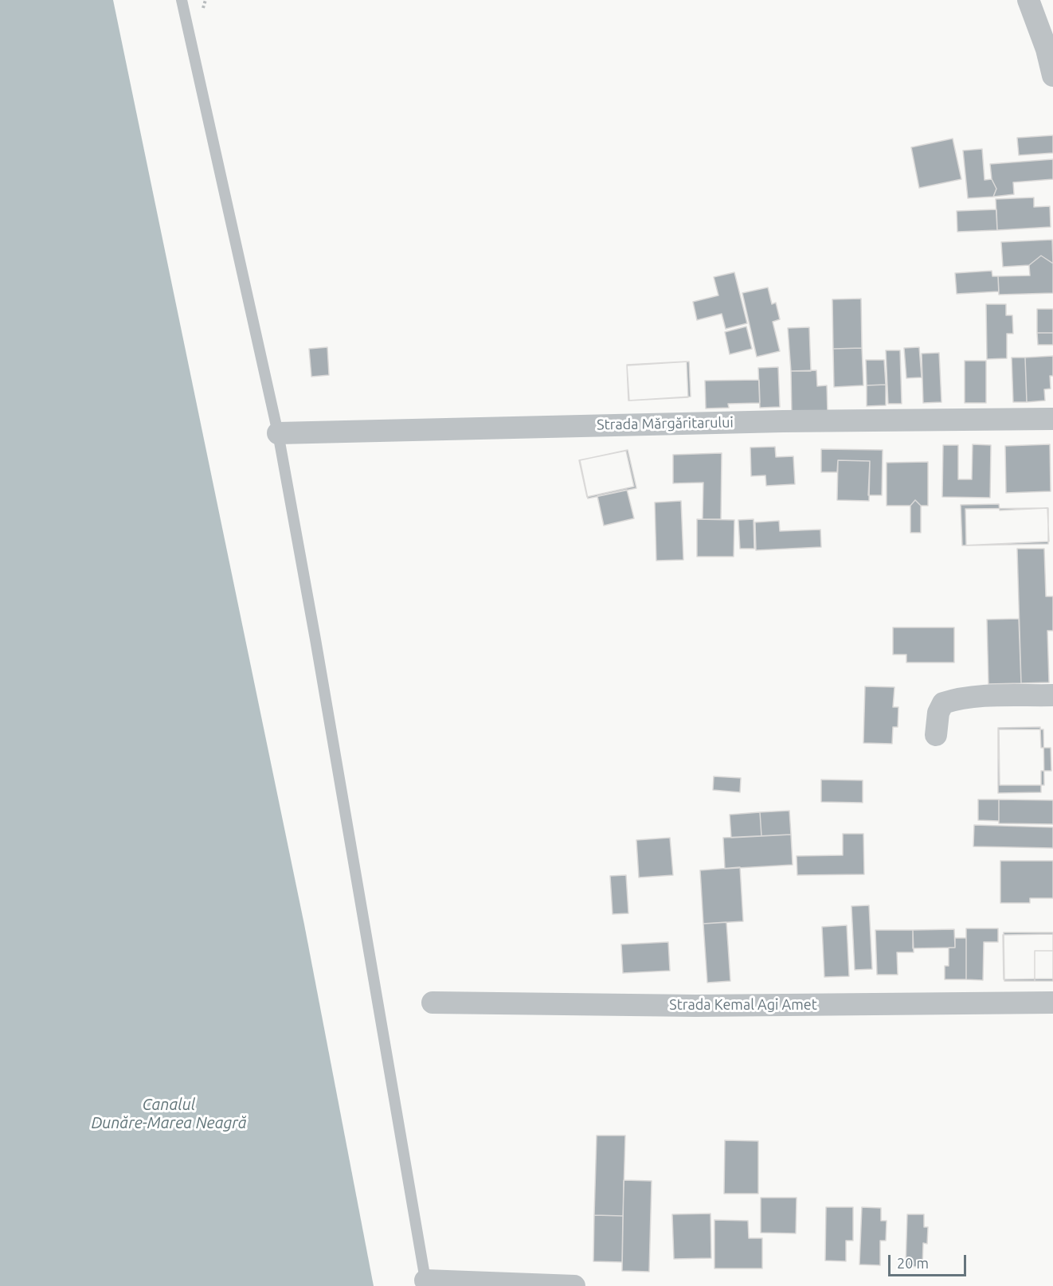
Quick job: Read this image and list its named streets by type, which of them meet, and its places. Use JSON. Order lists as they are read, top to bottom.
{
  "streets": {
    "street": ["Strada Mărgăritarului", "Strada Kemal Agi Amet"]
  },
  "water": ["Canalul Dunăre-Marea Neagră"],
  "scale_bar": "20 m"
}
